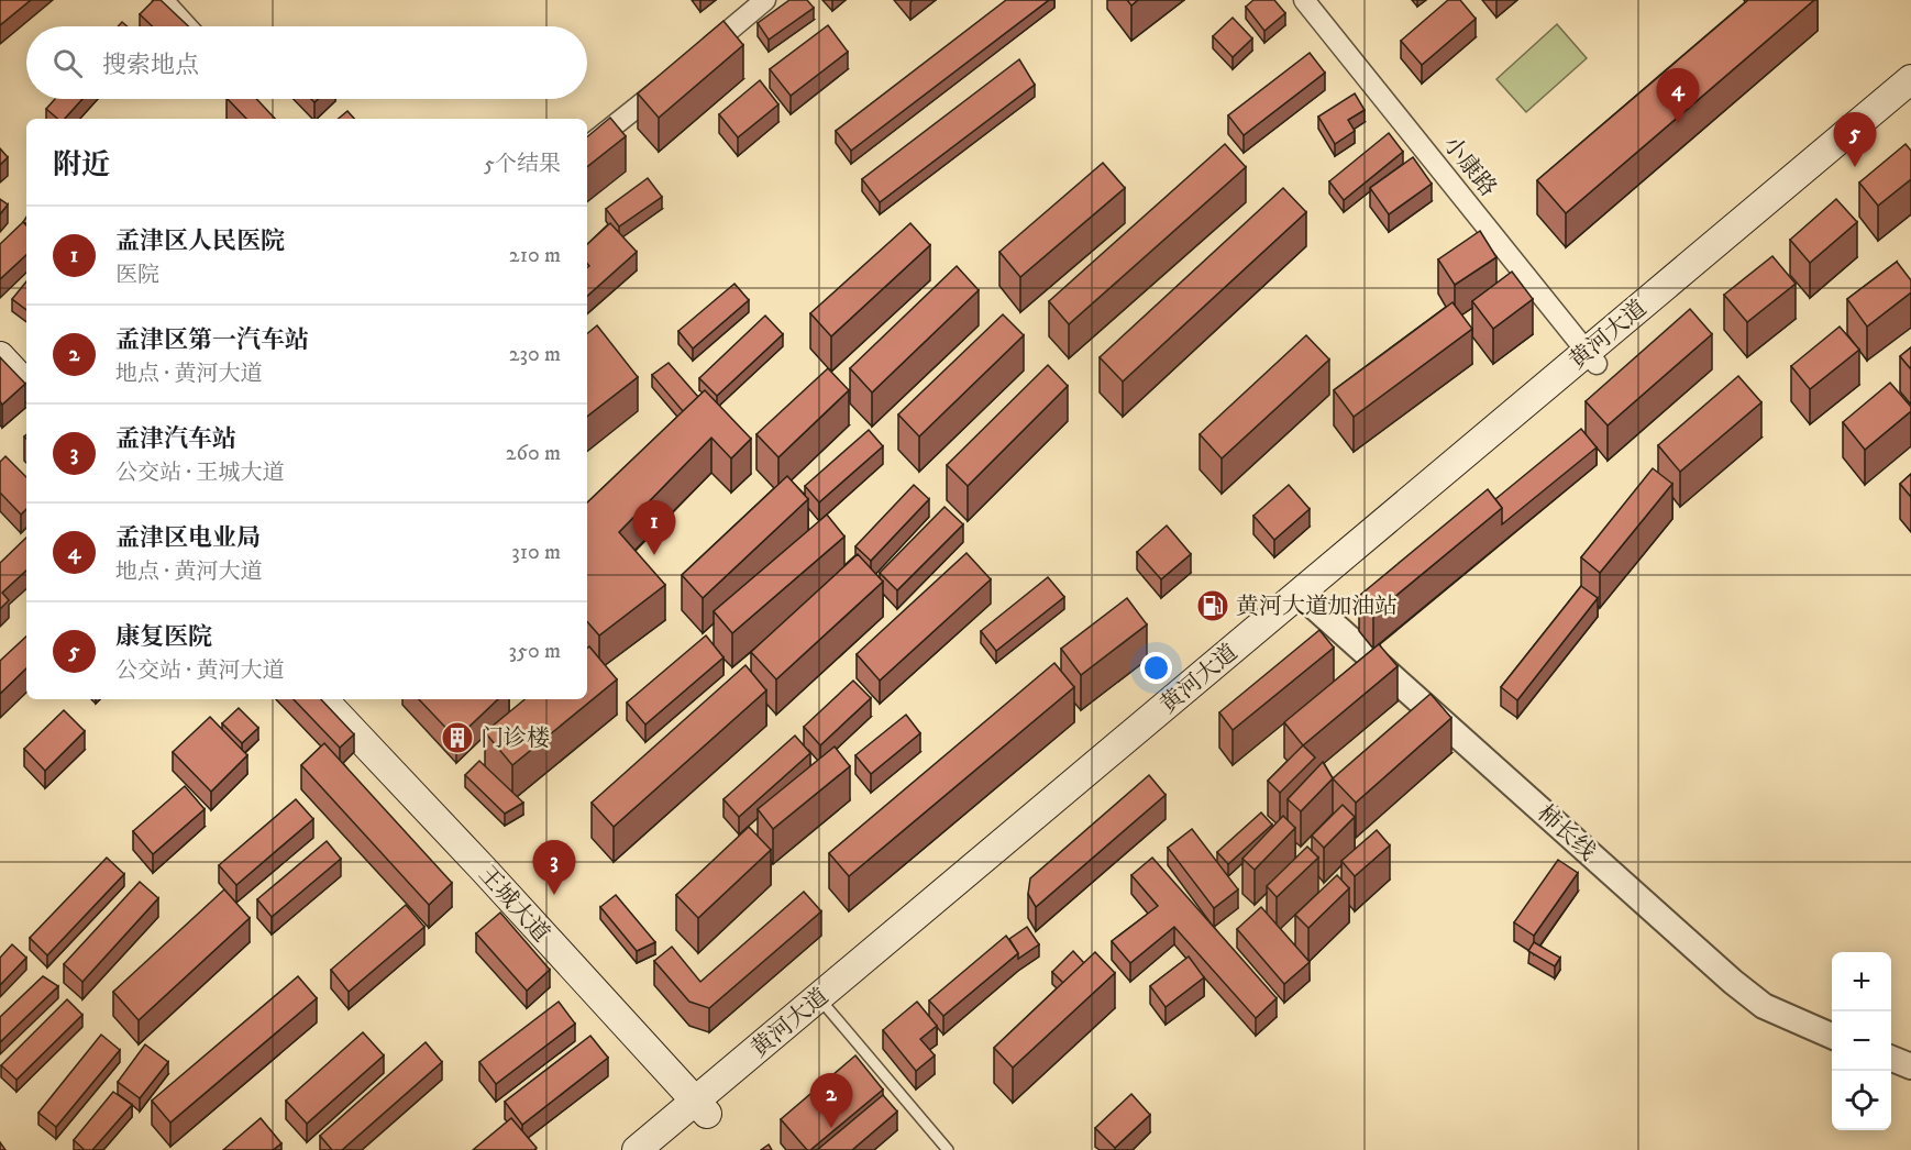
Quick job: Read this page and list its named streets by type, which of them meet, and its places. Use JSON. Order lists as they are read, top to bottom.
{
  "streets": {
    "main road": ["黄河大道", "王城大道"],
    "street": ["小康路", "柿长线"]
  },
  "crossings": [
    ["小康路", "黄河大道"],
    ["黄河大道", "柿长线"],
    ["黄河大道", "王城大道"]
  ],
  "places": {
    "fuel station": ["黄河大道加油站"],
    "building": ["门诊楼"]
  },
  "page": {
    "search": "搜索地点",
    "pins": [
      "4",
      "5",
      "1",
      "3",
      "2"
    ],
    "heading": ["附近", "5个结果"],
    "list": [
      {
        "mark": "1",
        "name": "孟津区人民医院",
        "note": "医院",
        "value": "210 m"
      },
      {
        "mark": "2",
        "name": "孟津区第一汽车站",
        "note": "地点 · 黄河大道",
        "value": "230 m"
      },
      {
        "mark": "3",
        "name": "孟津汽车站",
        "note": "公交站 · 王城大道",
        "value": "260 m"
      },
      {
        "mark": "4",
        "name": "孟津区电业局",
        "note": "地点 · 黄河大道",
        "value": "310 m"
      },
      {
        "mark": "5",
        "name": "康复医院",
        "note": "公交站 · 黄河大道",
        "value": "350 m"
      }
    ],
    "map_buttons": ["+", "−"]
  }
}
